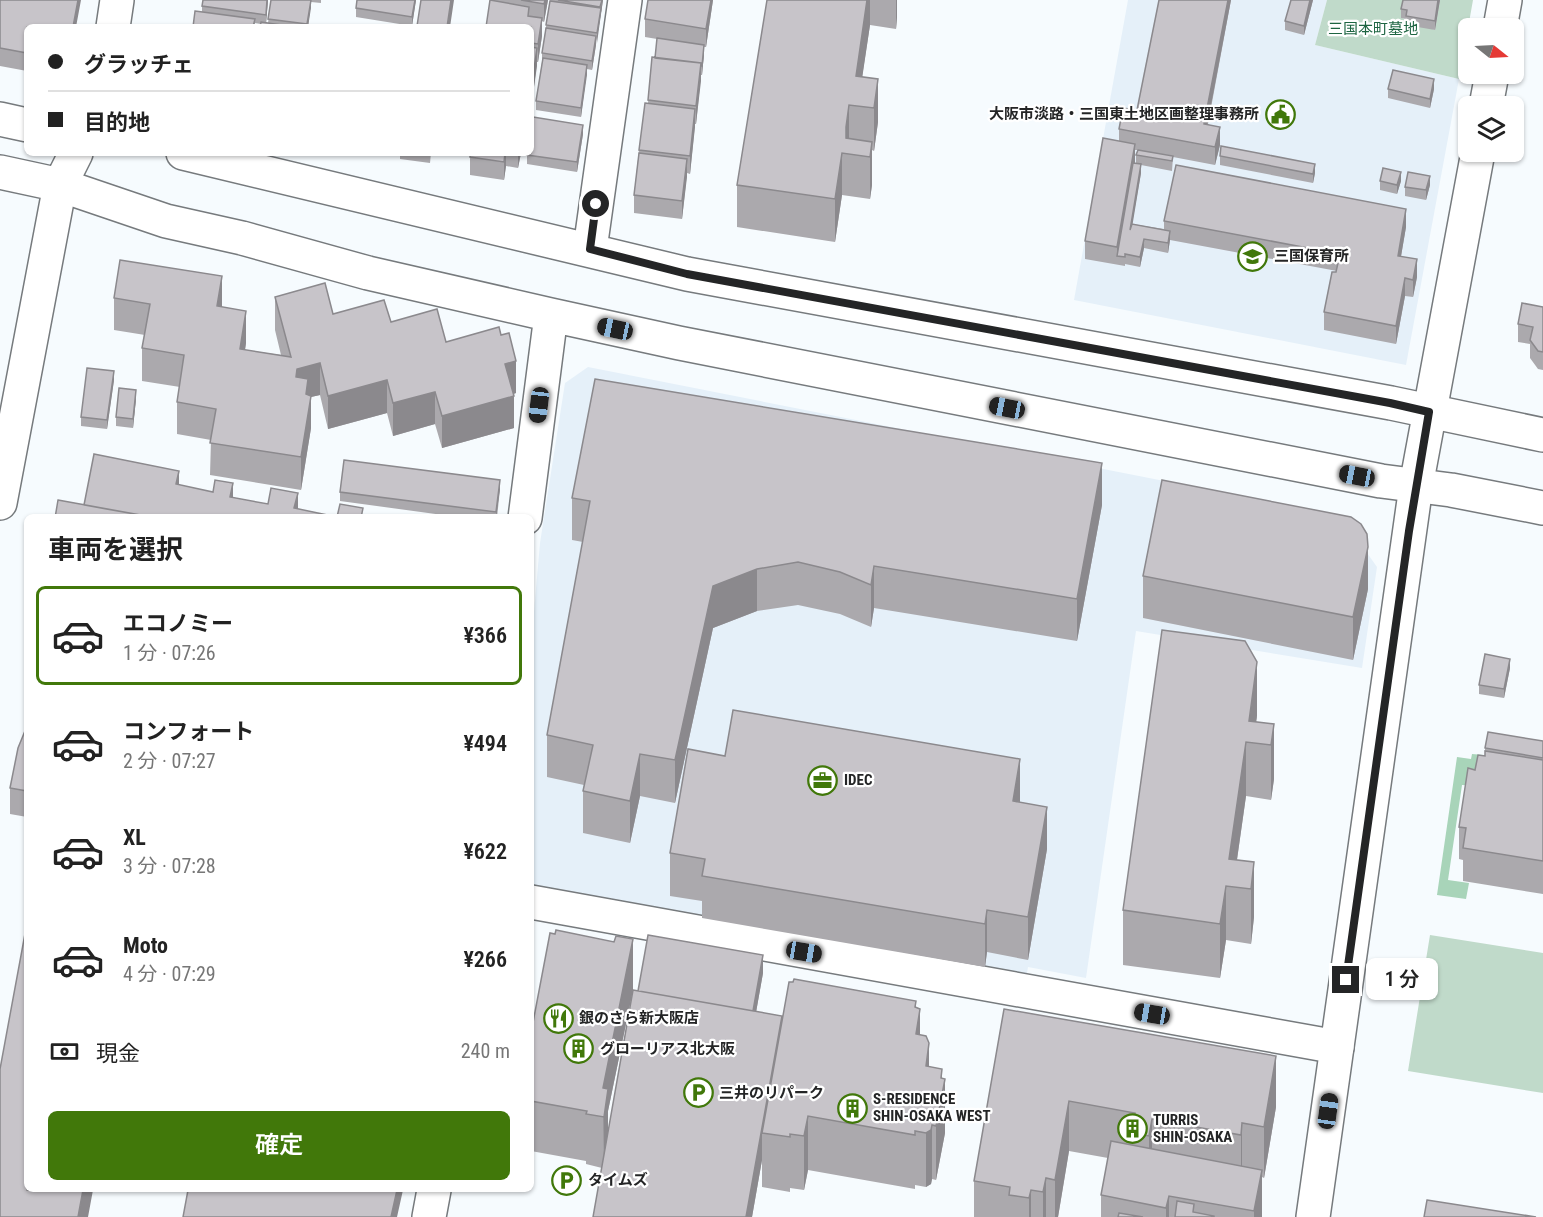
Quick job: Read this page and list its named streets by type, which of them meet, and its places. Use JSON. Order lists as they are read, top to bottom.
{
  "parks": ["三国本町墓地"],
  "places": {
    "public building": ["大阪市淡路・三国東土地区画整理事務所"],
    "school or university": ["三国保育所"],
    "office": ["IDEC"],
    "restaurant": ["銀のさら新大阪店"],
    "building": ["グローリアス北大阪", "S-RESIDENCE SHIN-OSAKA WEST", "TURRIS SHIN-OSAKA"],
    "parking": ["三井のリパーク", "タイムズ"]
  },
  "north": "right",
  "page": {
    "banner": ["グラッチェ", "目的地"],
    "heading": "車両を選択",
    "list": [
      {
        "name": "エコノミー",
        "note": "1 分 · 07:26",
        "value": "¥366"
      },
      {
        "name": "コンフォート",
        "note": "2 分 · 07:27",
        "value": "¥494"
      },
      {
        "name": "XL",
        "note": "3 分 · 07:28",
        "value": "¥622"
      },
      {
        "name": "Moto",
        "note": "4 分 · 07:29",
        "value": "¥266"
      }
    ],
    "bubble": "1 分",
    "pay": ["現金", "240 m"],
    "buttons": "確定"
  }
}
